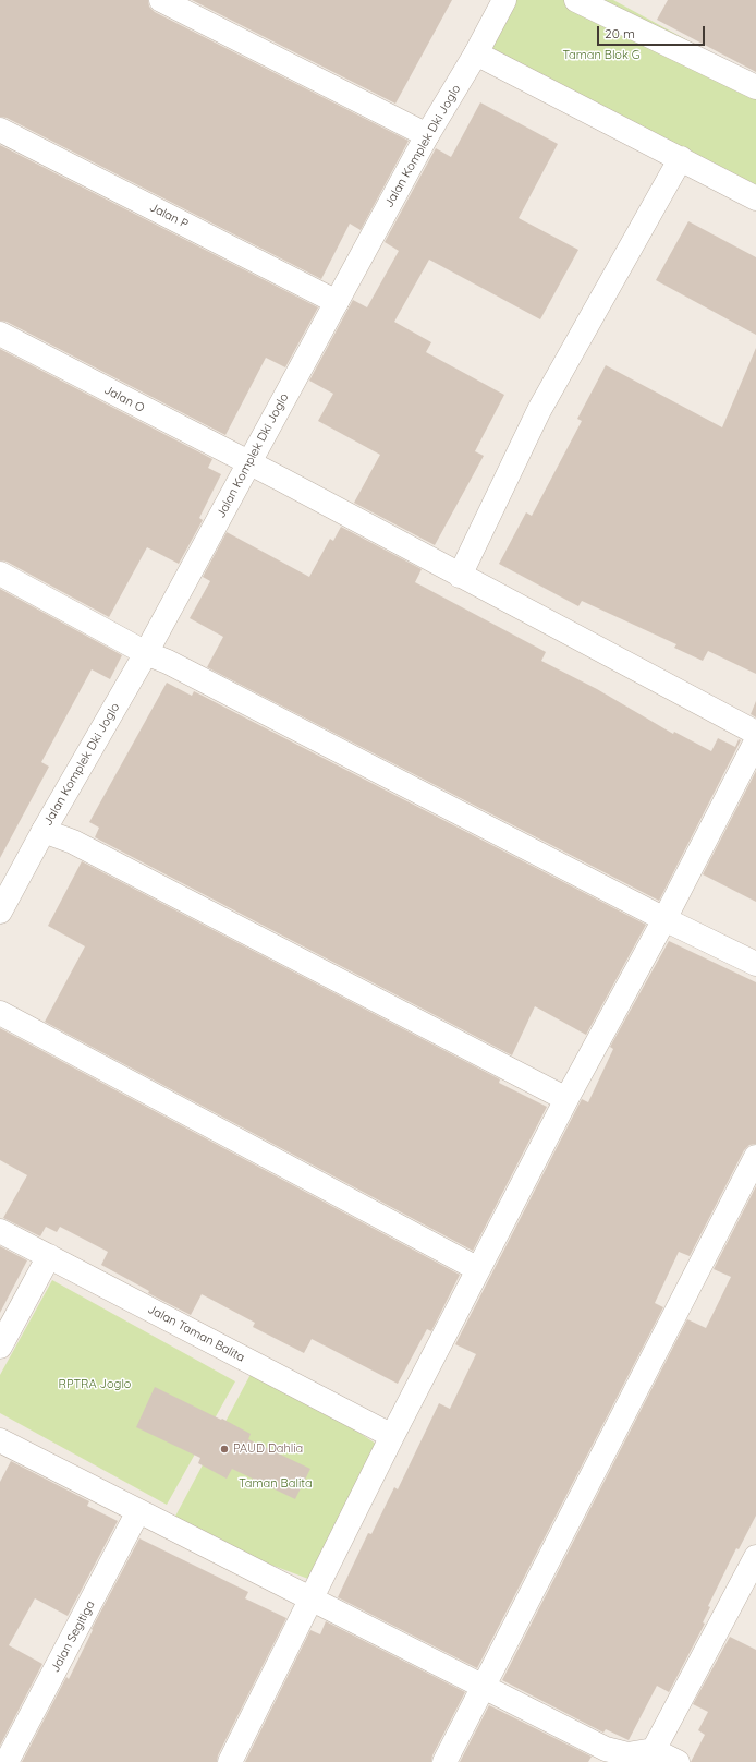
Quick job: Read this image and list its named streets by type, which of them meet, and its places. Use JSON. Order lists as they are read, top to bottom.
{
  "streets": {
    "street": [
      "Jalan Komplek Dki Joglo",
      "Jalan P",
      "Jalan O",
      "Jalan Taman Balita",
      "Jalan Segitiga"
    ]
  },
  "crossings": [
    ["Jalan Komplek Dki Joglo", "Jalan P"],
    ["Jalan Komplek Dki Joglo", "Jalan O"]
  ],
  "parks": ["Taman Blok G", "RPTRA Joglo", "Taman Balita"],
  "places": ["PAUD Dahlia"],
  "scale_bar": "20 m"
}
